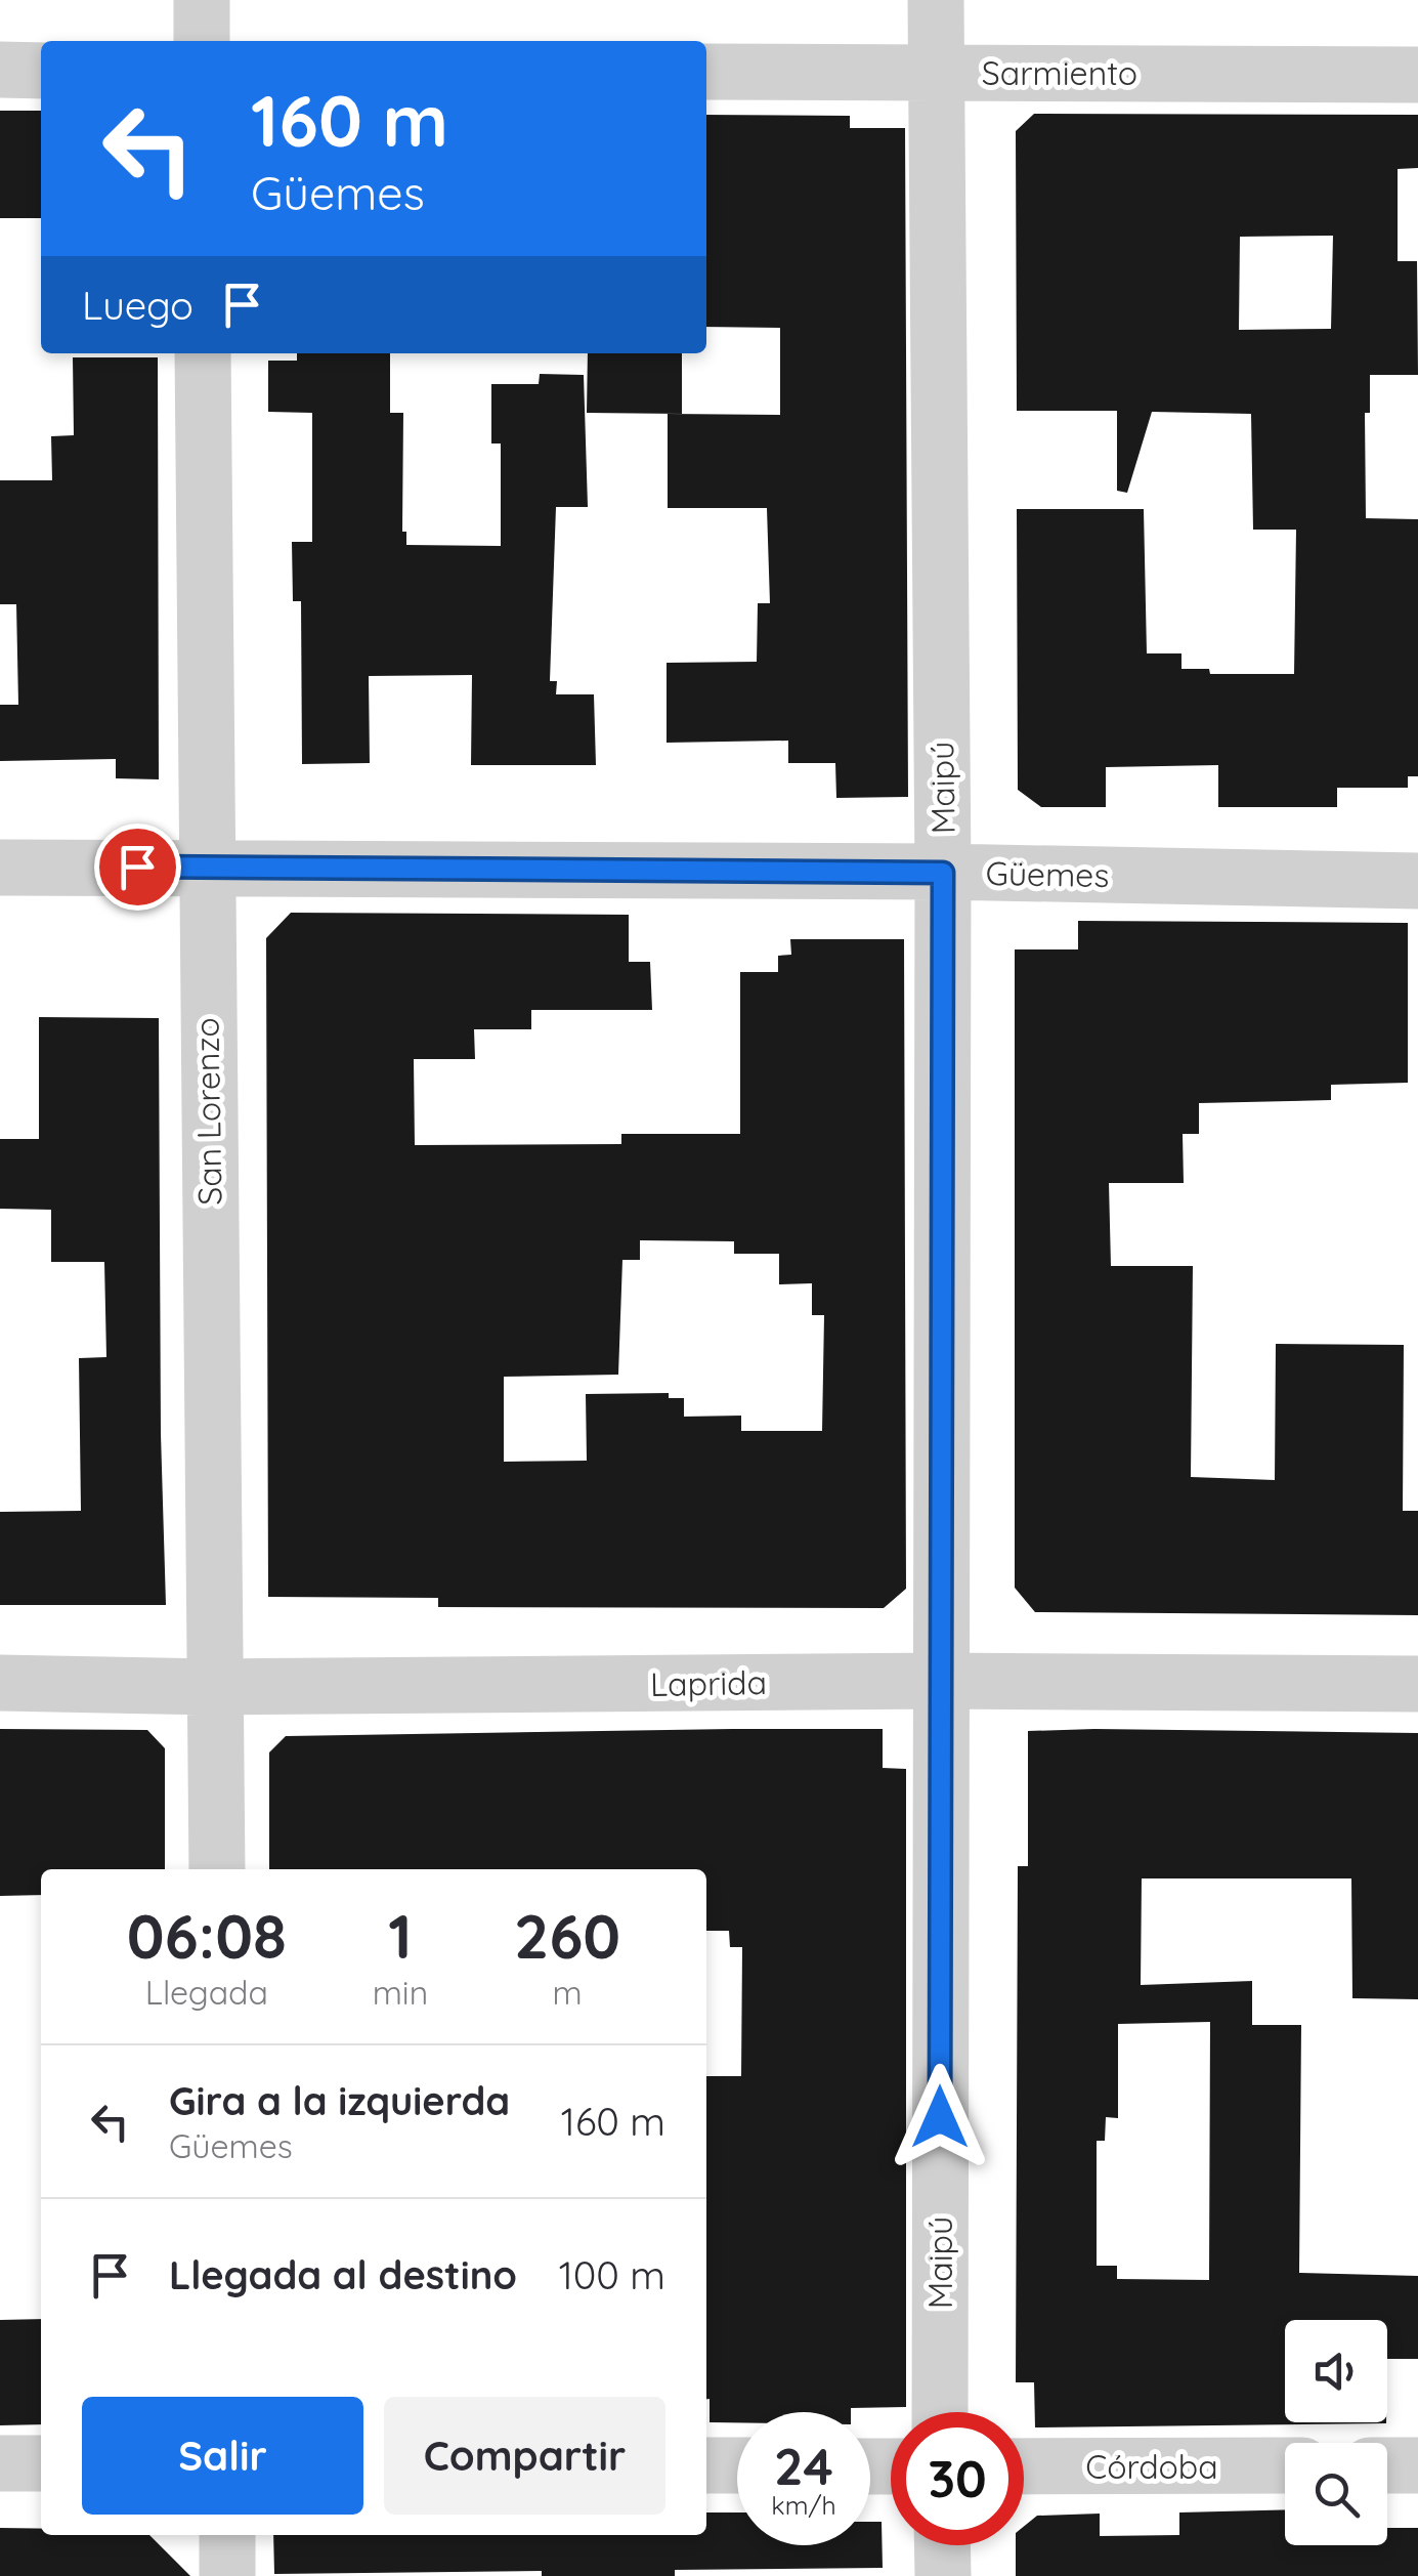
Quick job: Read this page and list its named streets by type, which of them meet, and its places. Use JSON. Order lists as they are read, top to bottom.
{
  "streets": {
    "street": [
      "Sarmiento",
      "Maipú",
      "Güemes",
      "San Lorenzo",
      "Laprida",
      "Córdoba"
    ]
  },
  "crossings": [
    ["Sarmiento", "Maipú"],
    ["Maipú", "Güemes"],
    ["Maipú", "Laprida"],
    ["Güemes", "San Lorenzo"],
    ["San Lorenzo", "Laprida"]
  ],
  "page": {
    "turn": ["160 m", "Güemes"],
    "then": "Luego",
    "eta": [
      "06:08",
      "Llegada",
      "1",
      "min",
      "260",
      "m"
    ],
    "list": [
      {
        "name": "Gira a la izquierda",
        "note": "Güemes",
        "value": "160 m"
      },
      {
        "name": "Llegada al destino",
        "value": "100 m"
      }
    ],
    "buttons": ["Salir", "Compartir"],
    "speed": "24 km/h",
    "limit": "30"
  }
}
